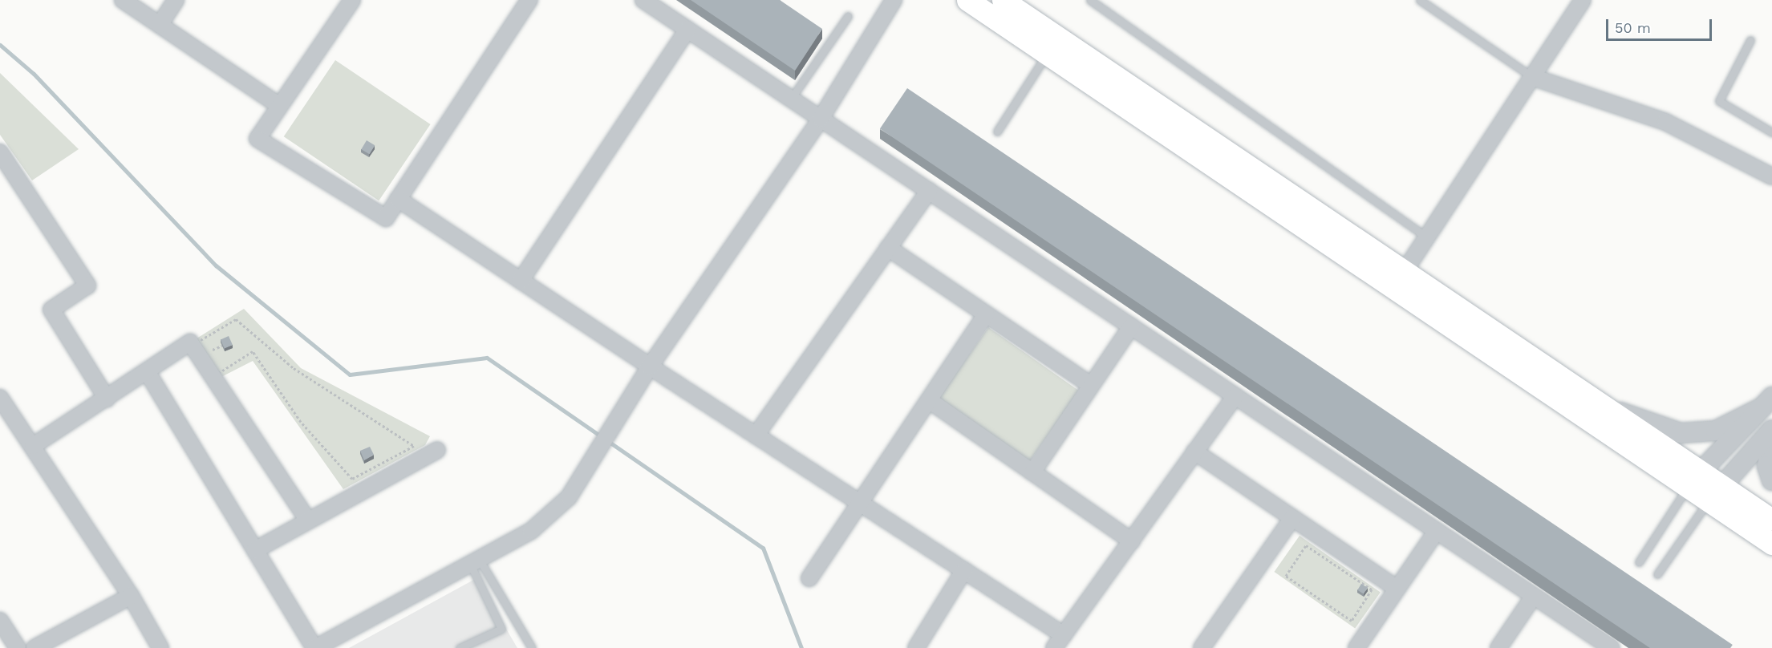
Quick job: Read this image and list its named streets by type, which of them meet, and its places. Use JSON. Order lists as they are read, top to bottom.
{
  "scale_bar": "50 m"
}
